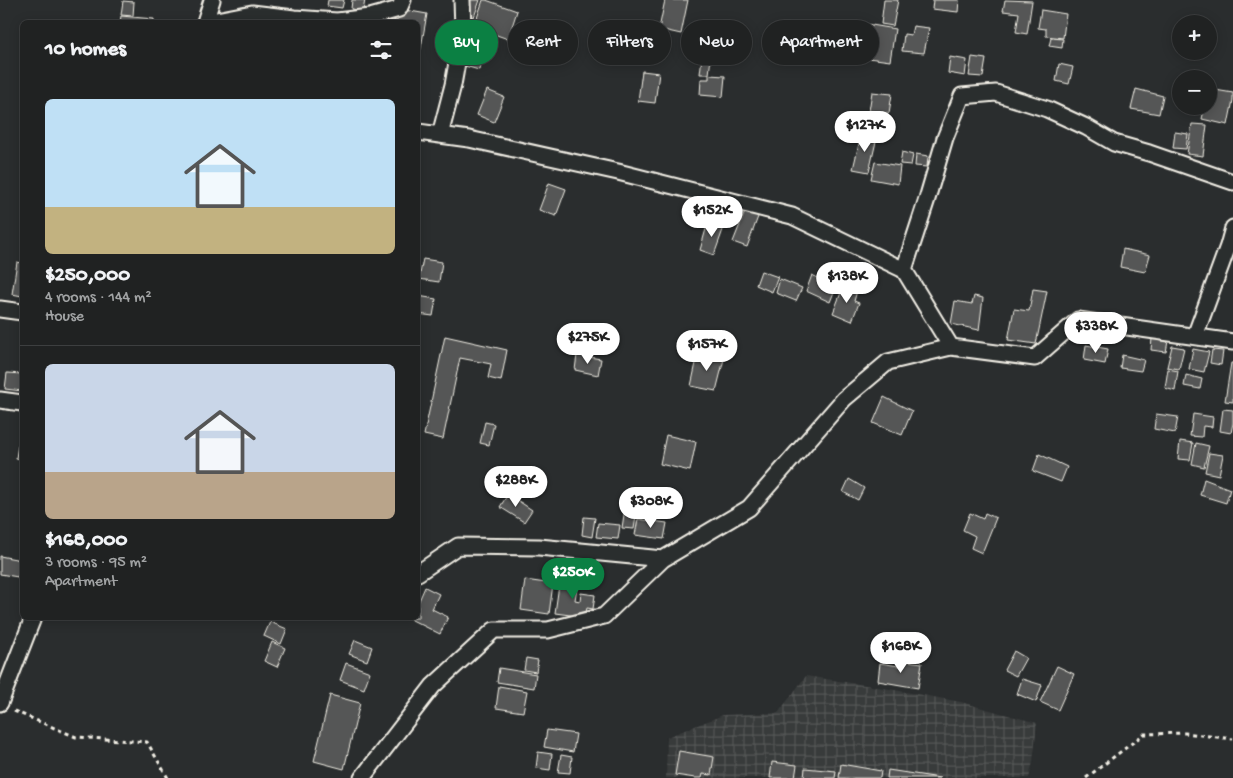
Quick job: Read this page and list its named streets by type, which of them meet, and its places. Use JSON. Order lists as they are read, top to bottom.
{
  "page": {
    "map_buttons": ["+", "−"],
    "chip": [
      "Buy",
      "Rent",
      "Filters",
      "New",
      "Apartment"
    ],
    "heading": "10 homes",
    "list": [
      {
        "name": "$250,000",
        "note": "4 rooms · 144 m² · House"
      },
      {
        "name": "$168,000",
        "note": "3 rooms · 95 m² · Apartment"
      }
    ],
    "price": [
      "$127K",
      "$152K",
      "$138K",
      "$338K",
      "$275K",
      "$157K",
      "$288K",
      "$308K",
      "$250K",
      "$168K"
    ]
  }
}
